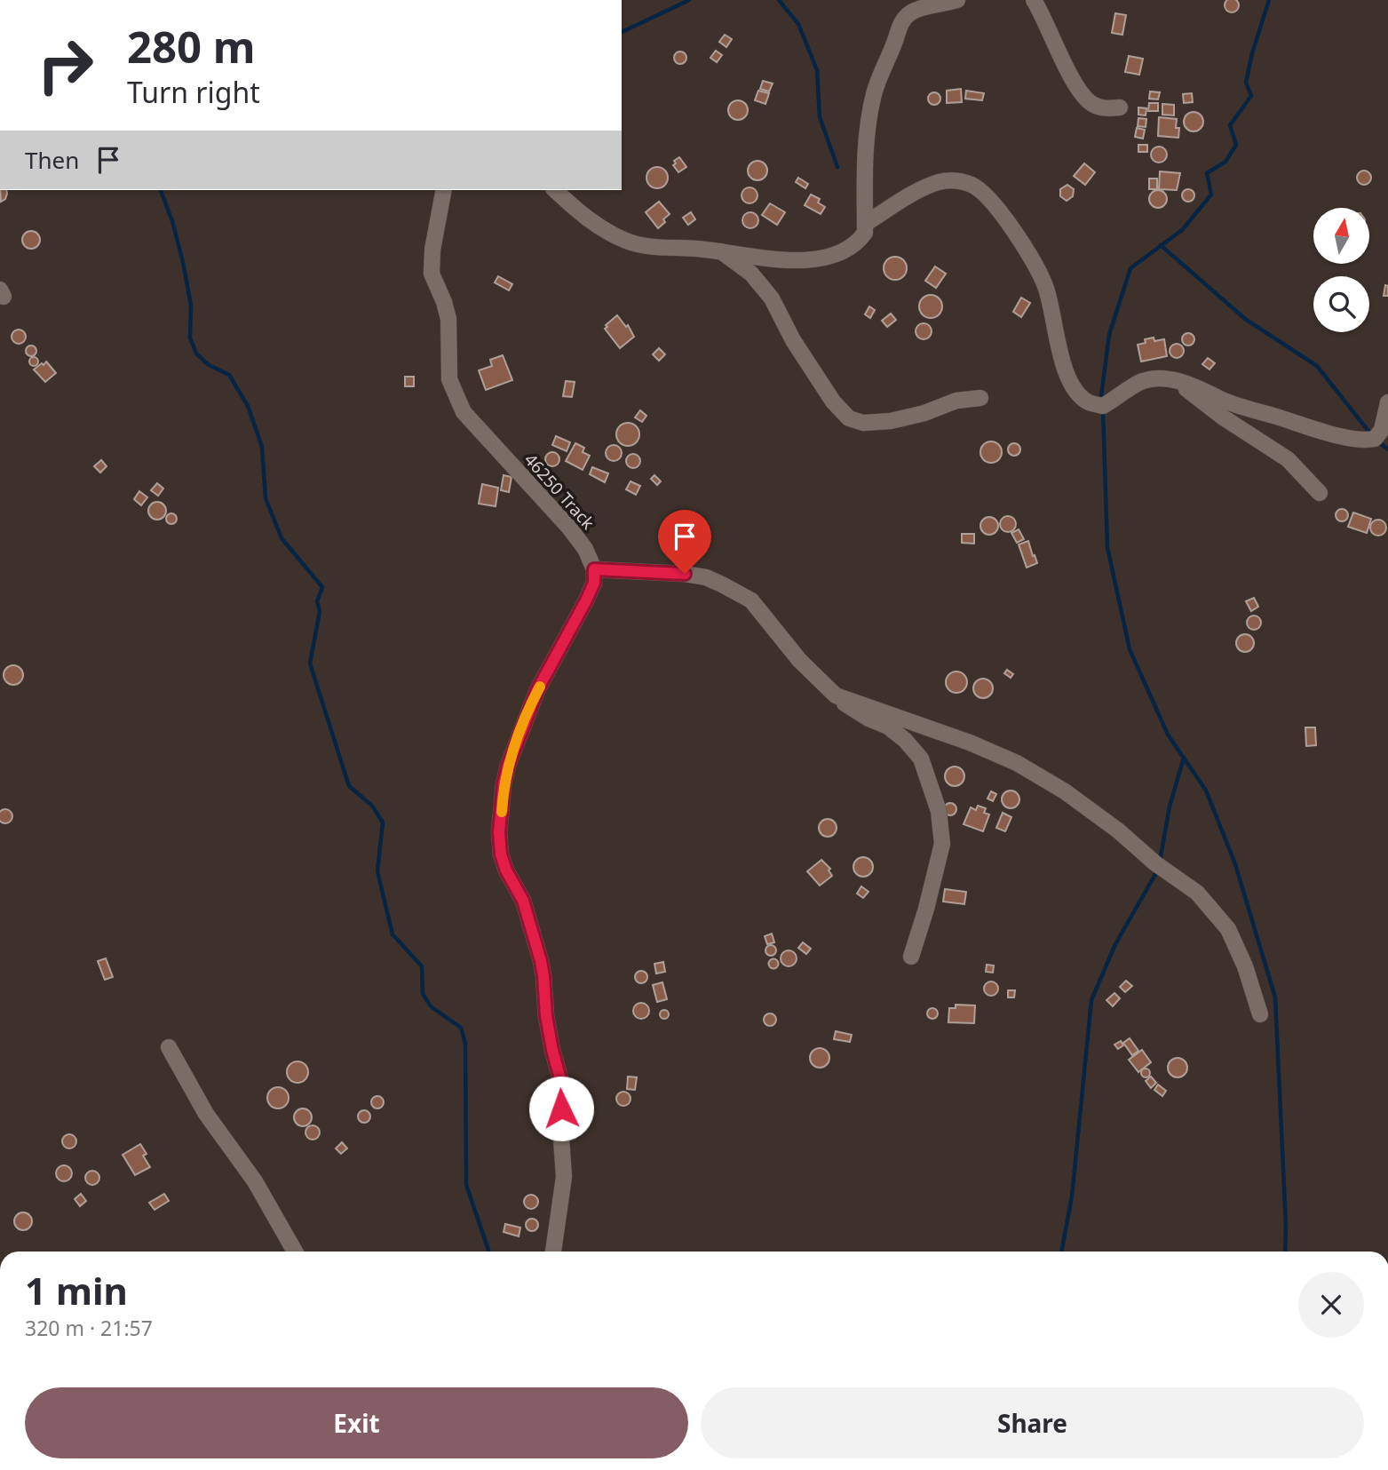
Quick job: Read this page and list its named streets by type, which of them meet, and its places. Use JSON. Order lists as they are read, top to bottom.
{
  "streets": {
    "street": ["46250 Track"]
  },
  "north": "top",
  "page": {
    "turn": ["280 m", "Turn right"],
    "then": "Then",
    "heading": ["1 min", "320 m · 21:57"],
    "buttons": ["Exit", "Share"]
  }
}
